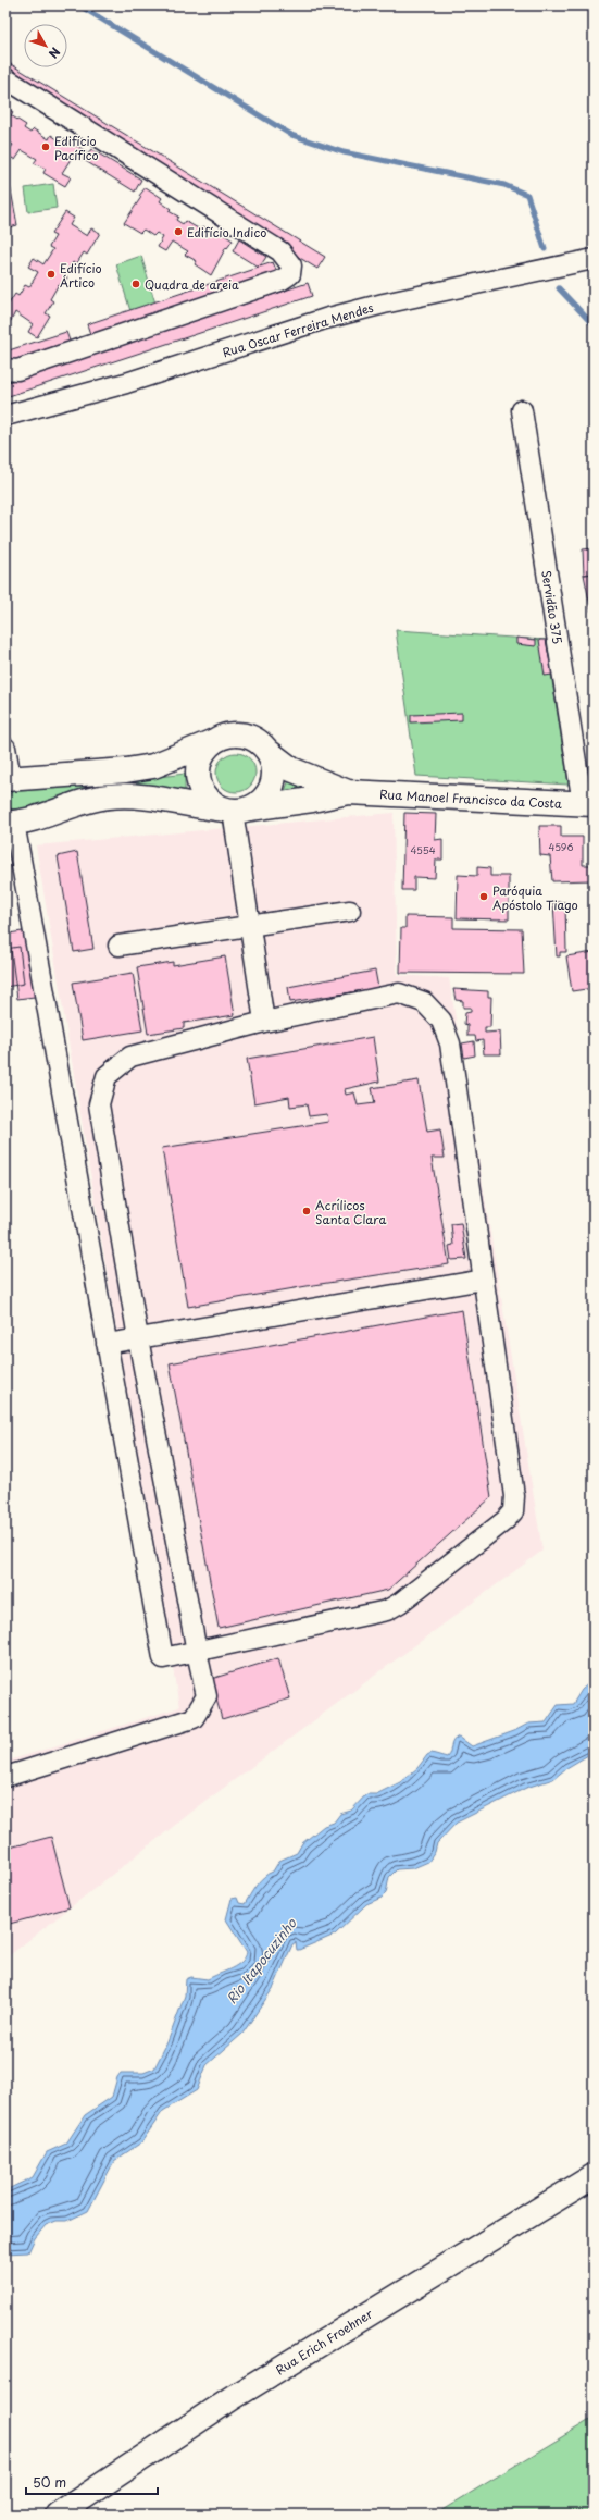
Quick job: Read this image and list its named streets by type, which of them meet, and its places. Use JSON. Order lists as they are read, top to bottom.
{
  "streets": {
    "main road": ["Rua Manoel Francisco da Costa", "Rua Erich Froehner"],
    "street": ["Rua Oscar Ferreira Mendes", "Servidão 375"]
  },
  "crossings": [
    ["Servidão 375", "Rua Manoel Francisco da Costa"]
  ],
  "water": ["Rio Itapocuzinho"],
  "places": [
    "Edifício Pacífico",
    "Edifício Indico",
    "Edifício Ártico",
    "Quadra de areia",
    "Paróquia Apóstolo Tiago",
    "Acrílicos Santa Clara"
  ],
  "house_numbers": ["4596", "4554"],
  "scale_bar": "50 m",
  "north": "bottom right"
}
